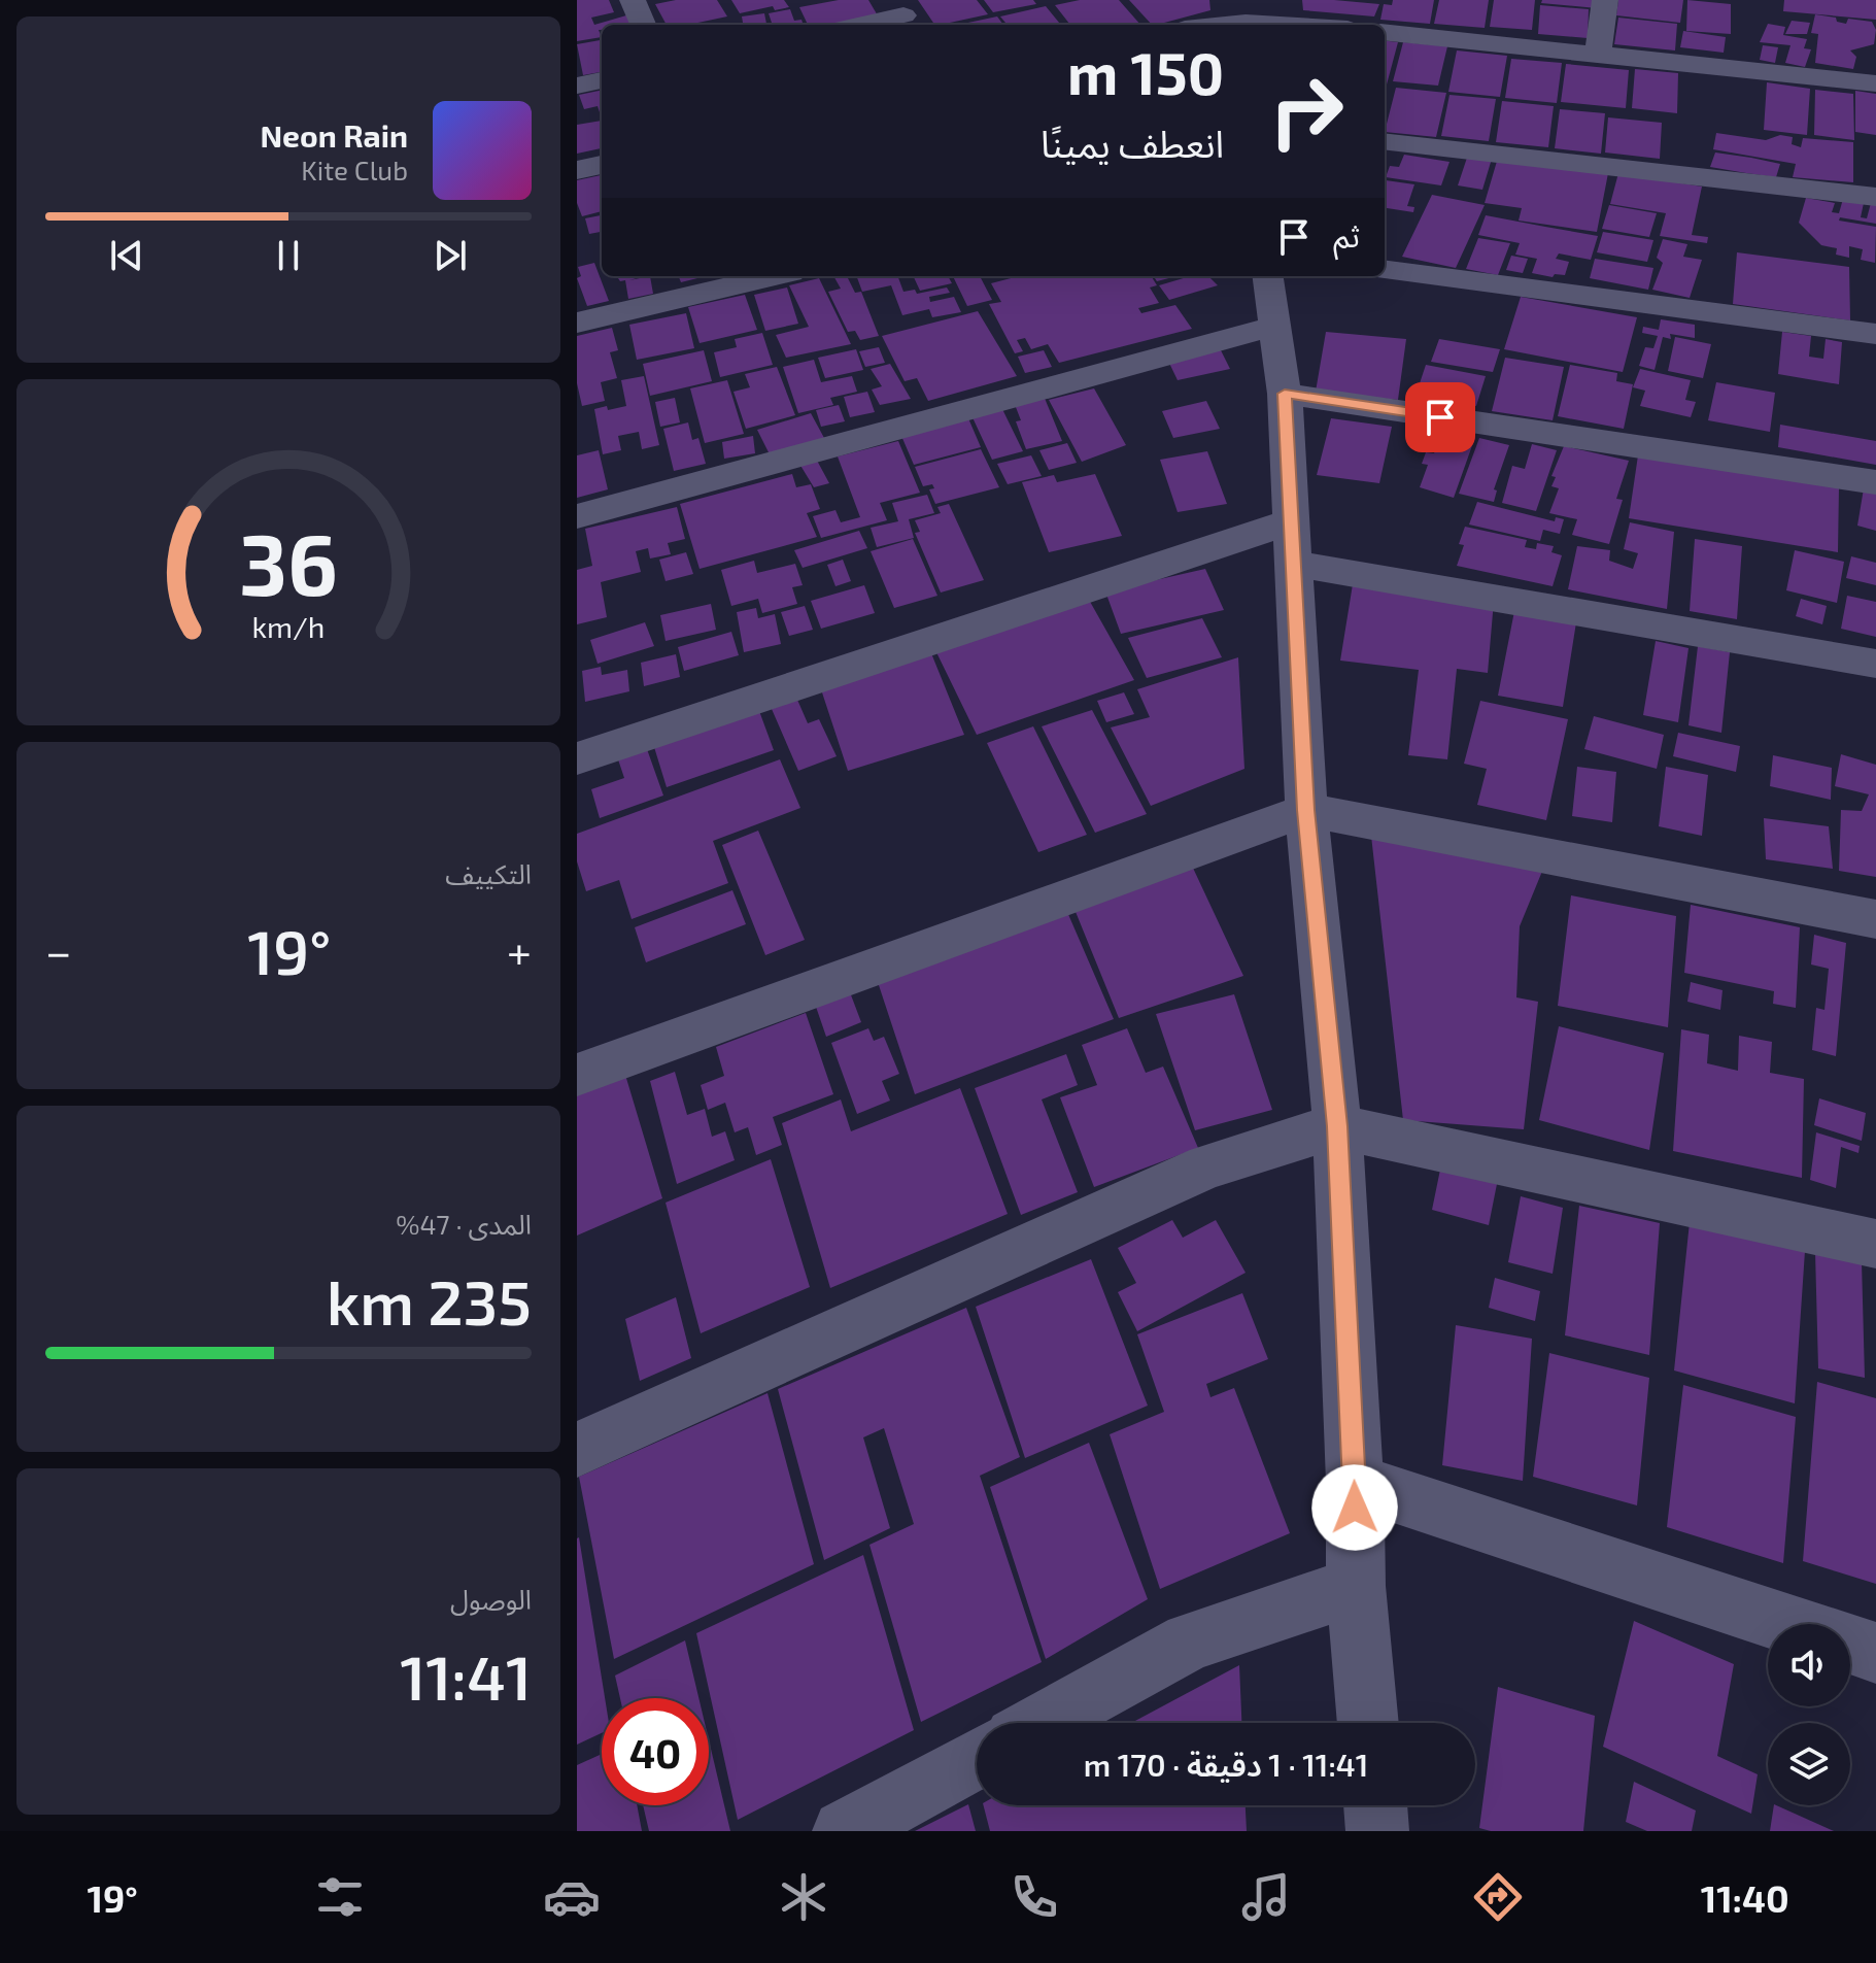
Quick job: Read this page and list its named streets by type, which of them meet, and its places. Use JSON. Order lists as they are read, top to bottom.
{
  "page": {
    "turn": ["150 m", "انعطف يمينًا"],
    "song": ["Neon Rain", "Kite Club"],
    "then": "ثم",
    "tile": [
      "التكييف",
      ["المدى · 47%", "235 km"],
      ["الوصول", "11:41"]
    ],
    "heat": ["−", "19°", "+"],
    "limit": "40",
    "trip": "11:41 · 1 دقيقة · 170 m",
    "tabs": ["11:40", "19°"],
    "gauge": ["36", "km/h"]
  }
}
